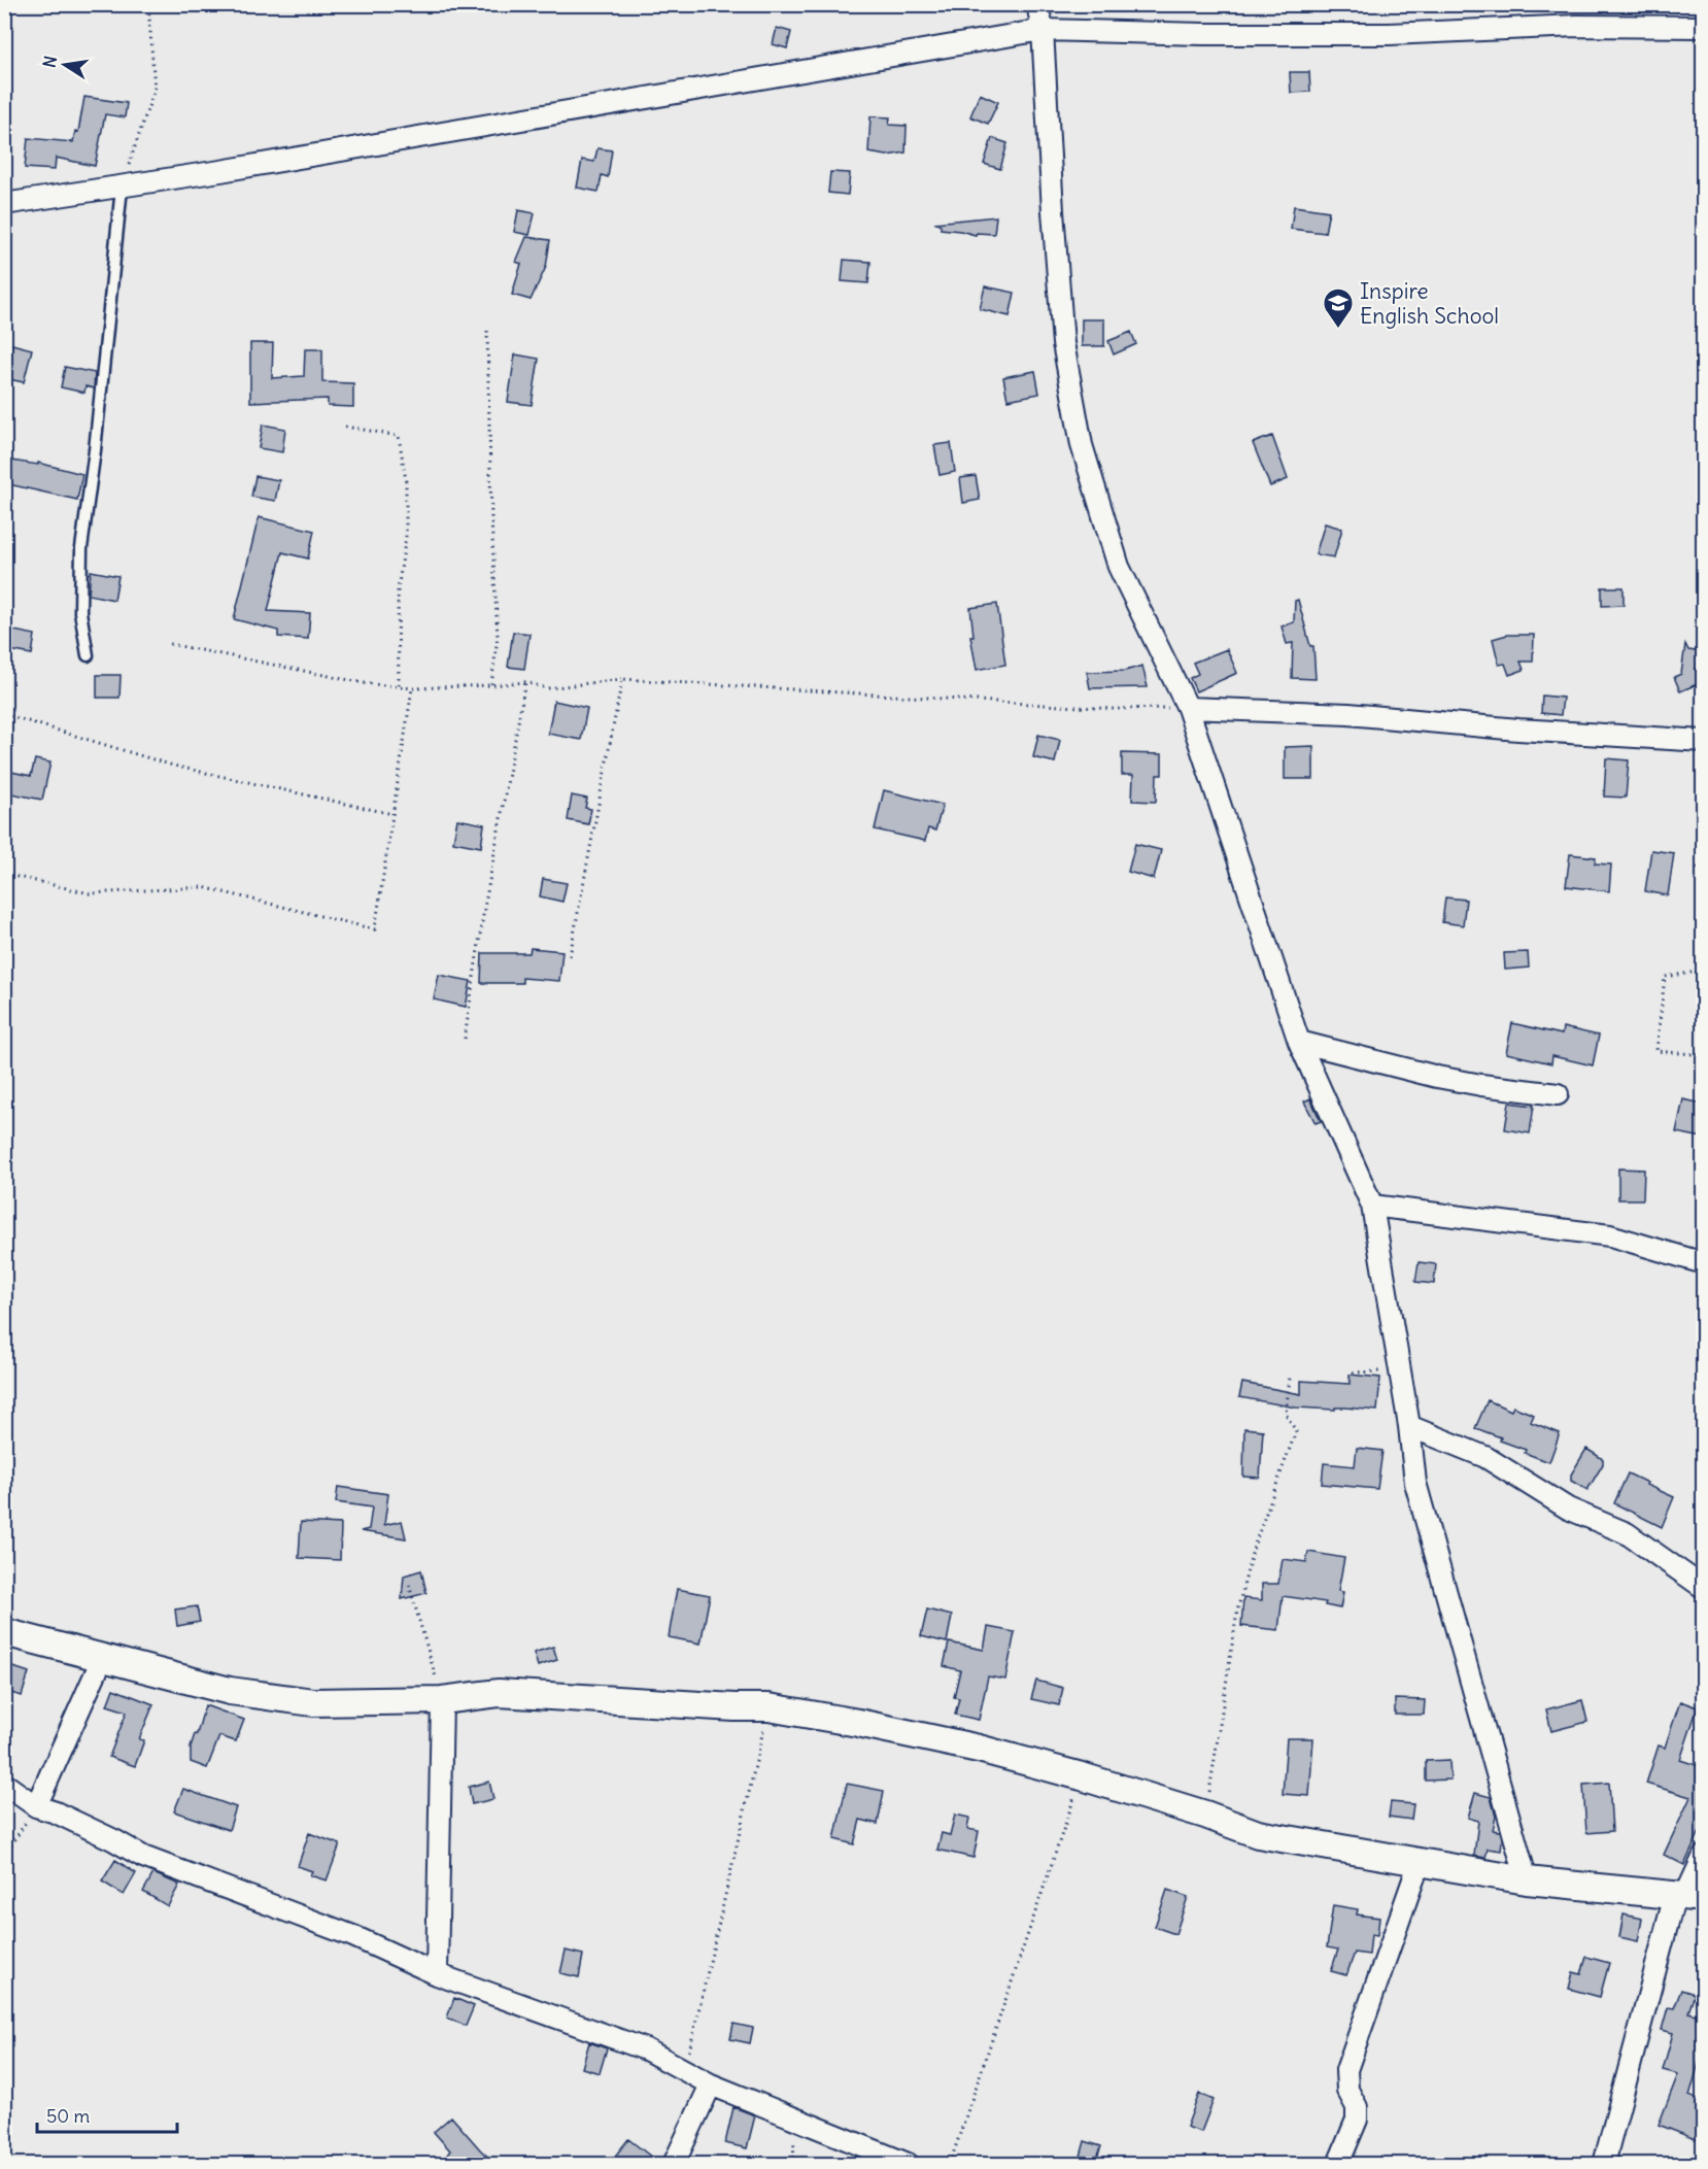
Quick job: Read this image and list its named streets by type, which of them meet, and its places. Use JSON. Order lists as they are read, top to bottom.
{
  "places": {
    "school or university": ["Inspire English School"]
  },
  "scale_bar": "50 m",
  "north": "left"
}
